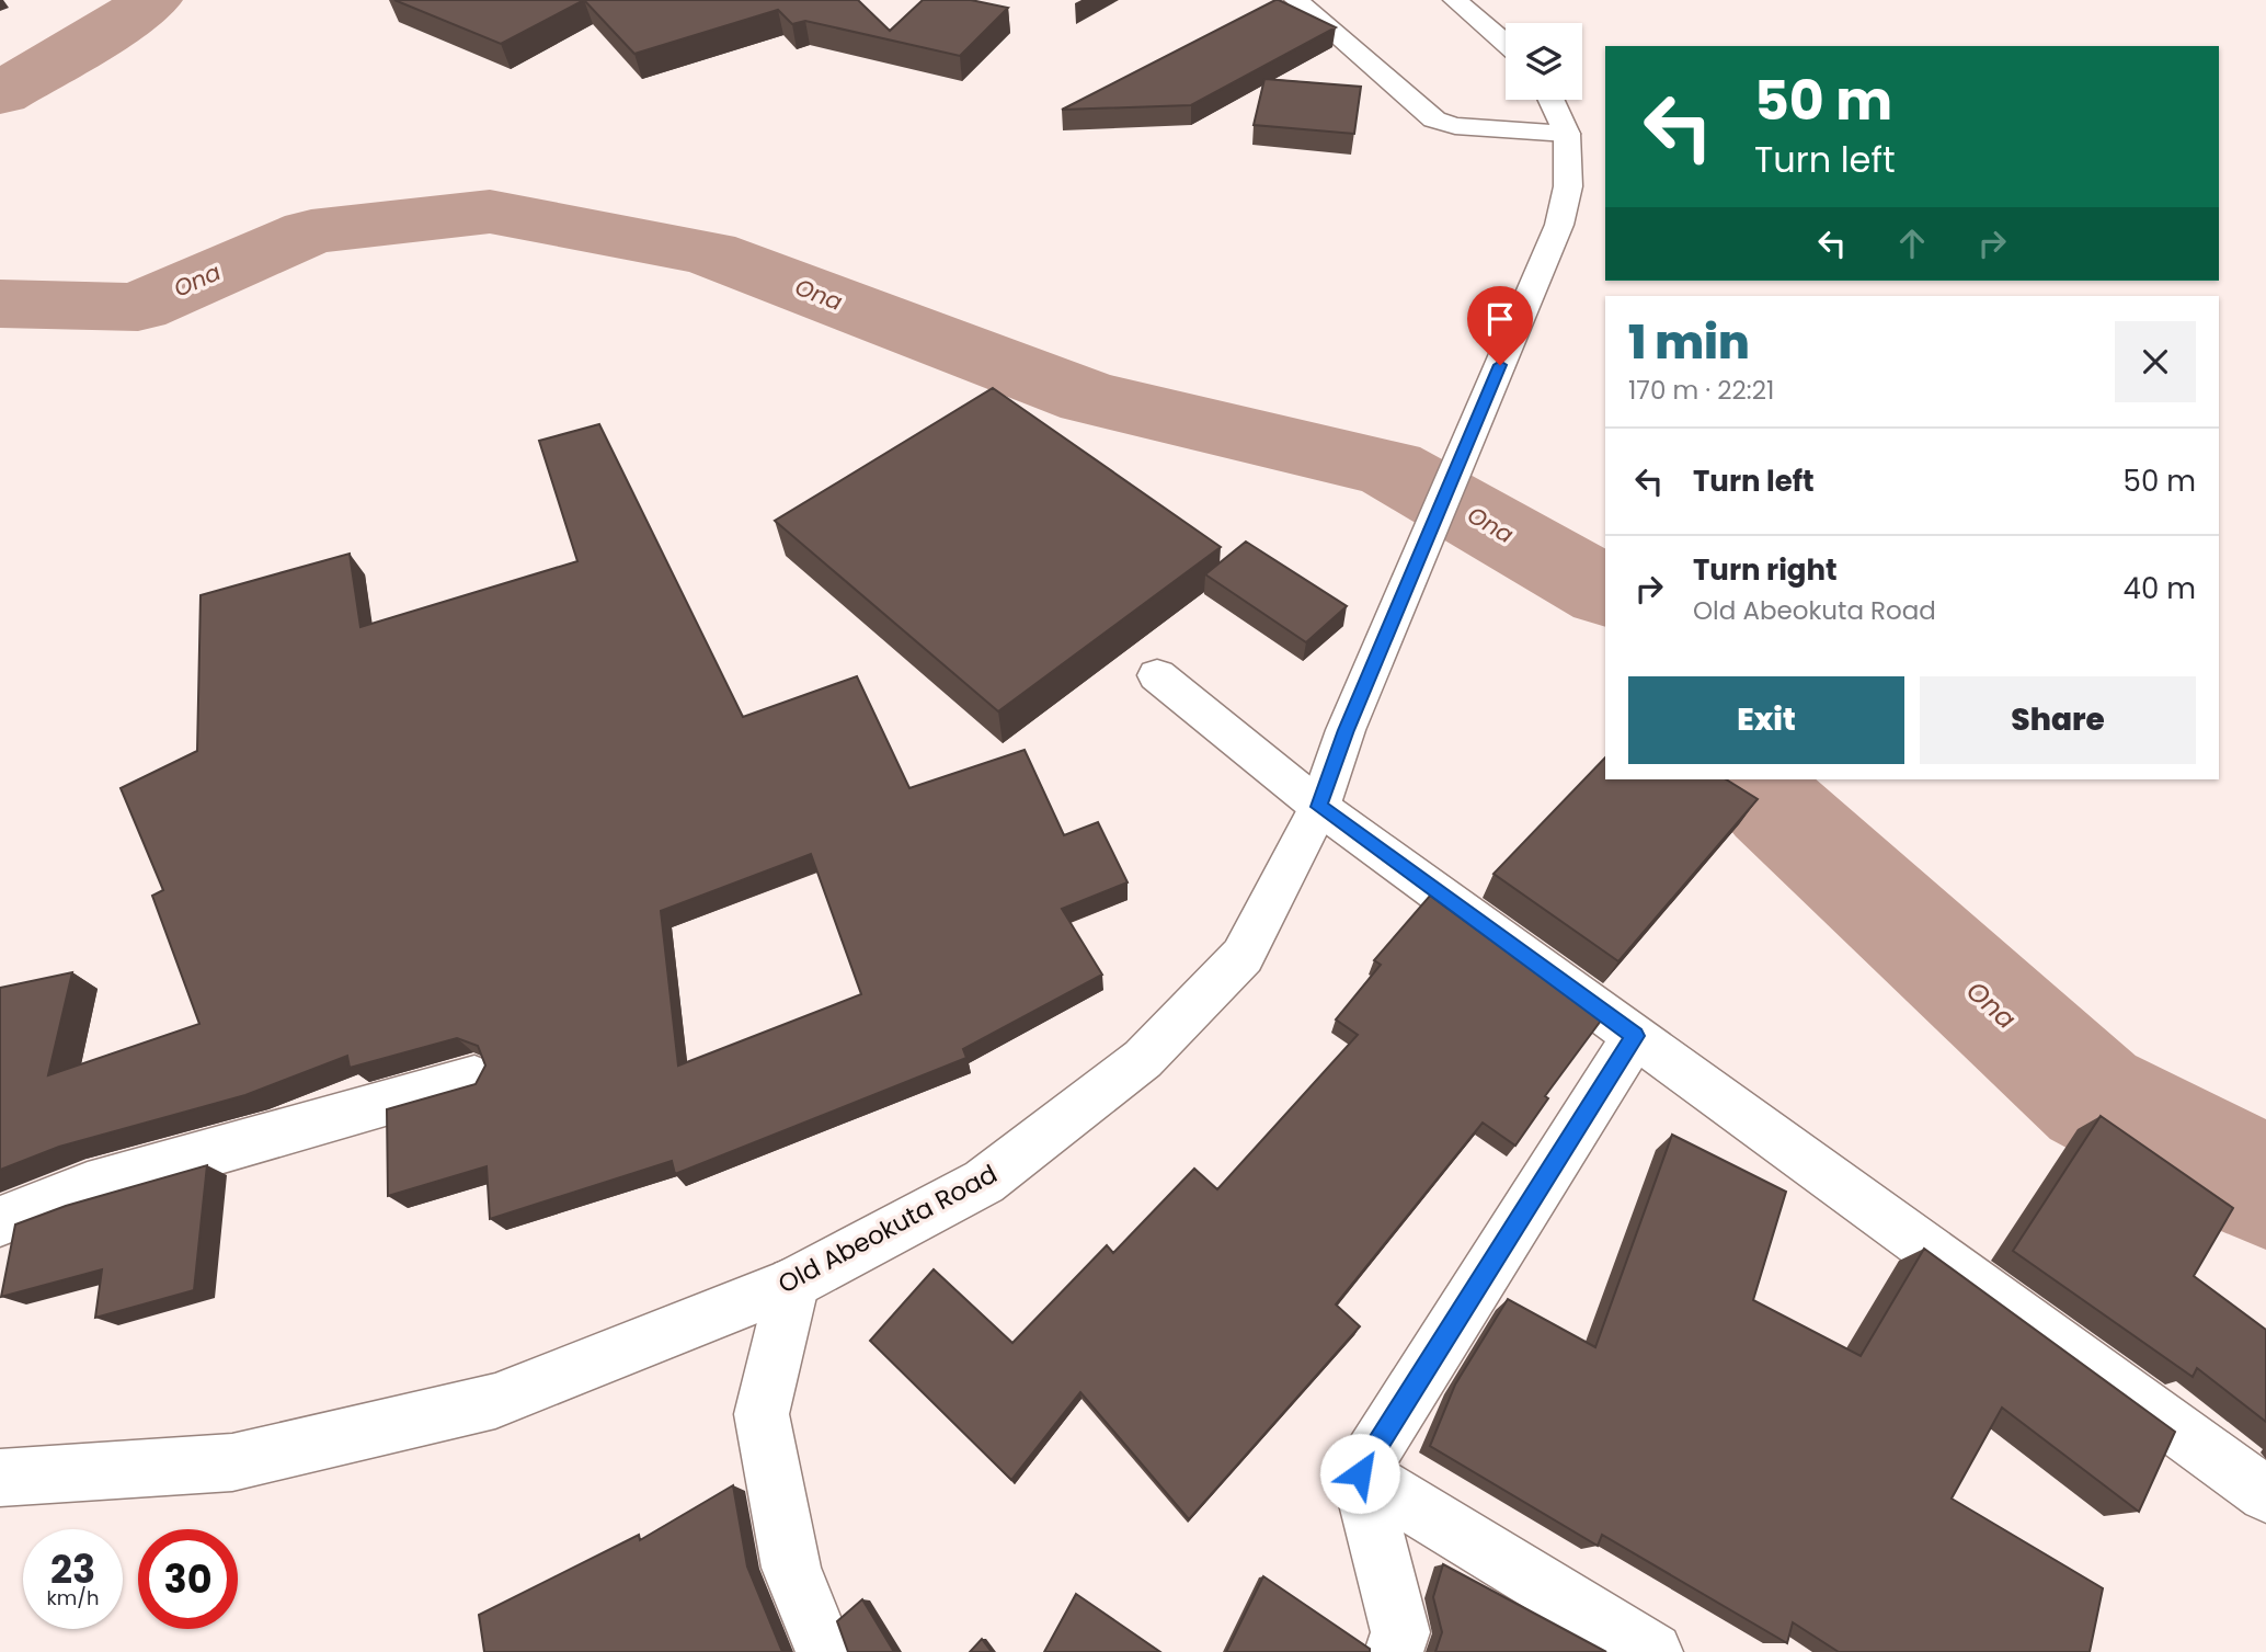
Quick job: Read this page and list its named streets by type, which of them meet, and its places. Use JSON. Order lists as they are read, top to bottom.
{
  "streets": {
    "main road": ["Old Abeokuta Road"]
  },
  "water": ["Ona"],
  "page": {
    "turn": ["50 m", "Turn left"],
    "heading": ["1 min", "170 m · 22:21"],
    "list": [
      {
        "name": "Turn left",
        "value": "50 m"
      },
      {
        "name": "Turn right",
        "note": "Old Abeokuta Road",
        "value": "40 m"
      }
    ],
    "buttons": ["Exit", "Share"],
    "speed": "23 km/h",
    "limit": "30"
  }
}
